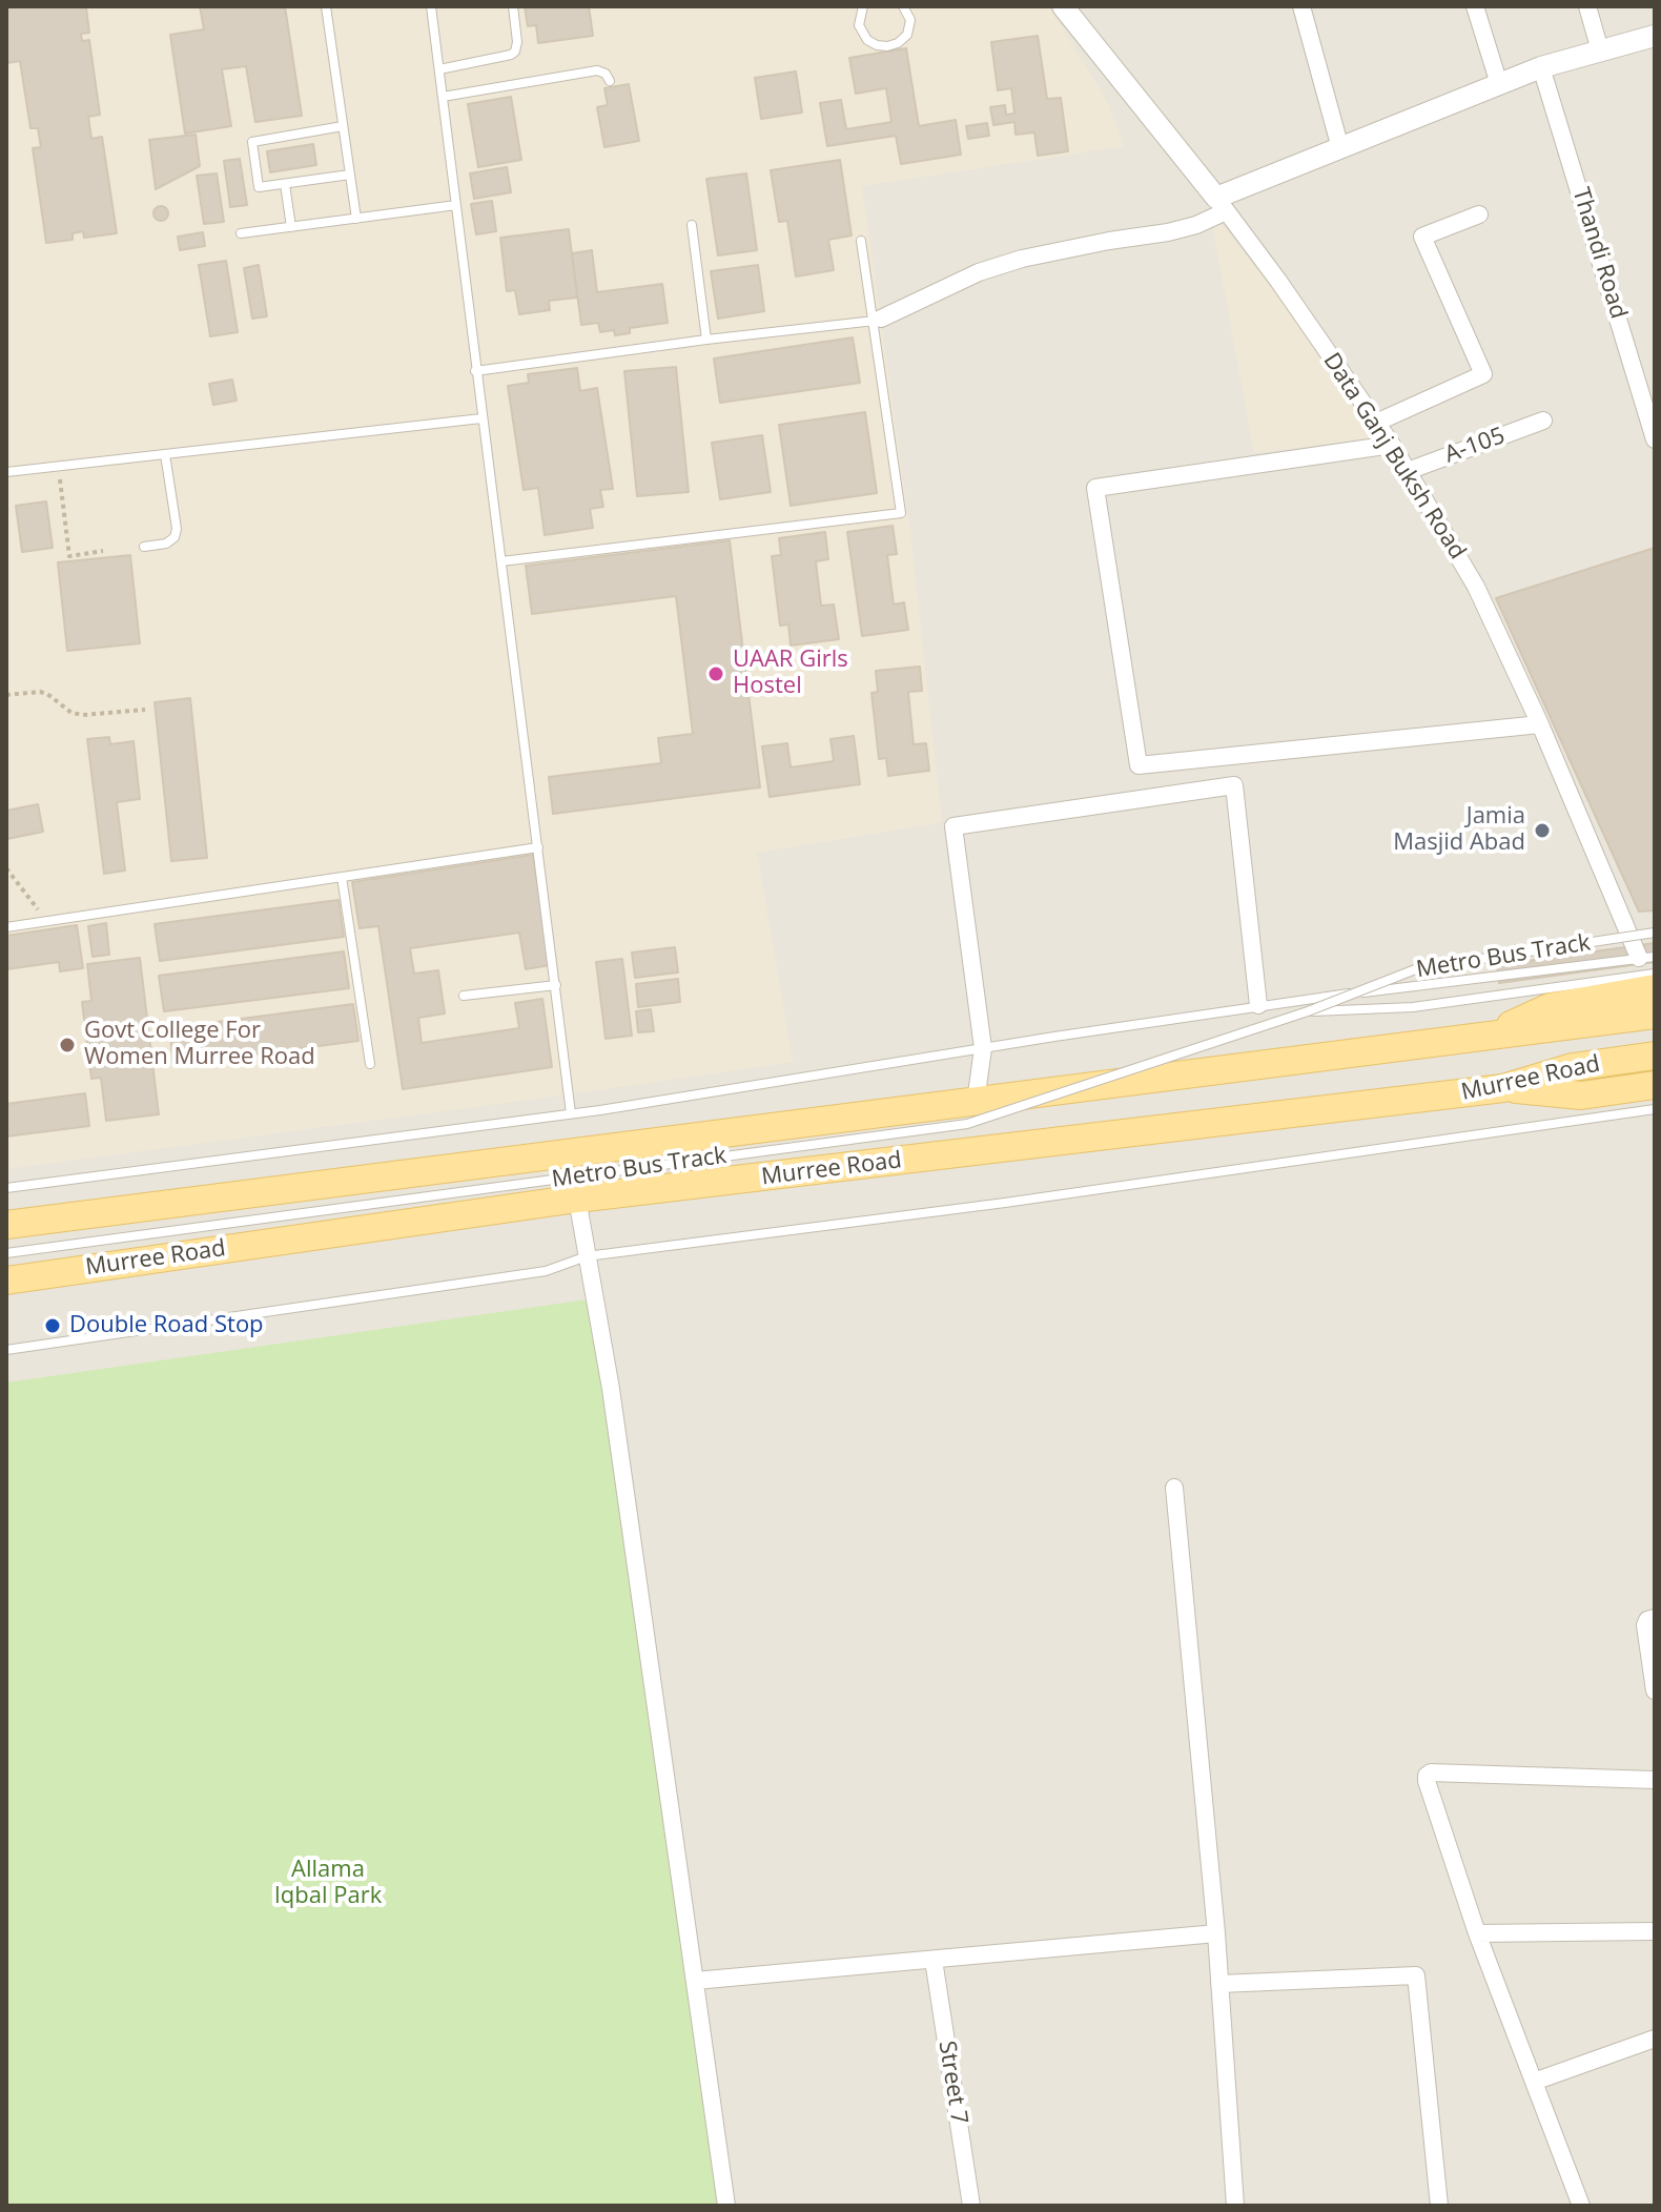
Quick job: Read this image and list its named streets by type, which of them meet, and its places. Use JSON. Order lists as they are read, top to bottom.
{
  "streets": {
    "main road": ["Murree Road"],
    "street": [
      "Thandi Road",
      "A-105",
      "Data Ganj Buksh Road",
      "Street 7"
    ],
    "lane": ["Metro Bus Track"]
  },
  "crossings": [
    ["A-105", "Data Ganj Buksh Road"]
  ],
  "parks": ["Allama Iqbal Park"],
  "places": [
    "UAAR Girls Hostel",
    "Jamia Masjid Abad",
    "Govt College For Women Murree Road",
    "Double Road Stop"
  ]
}
